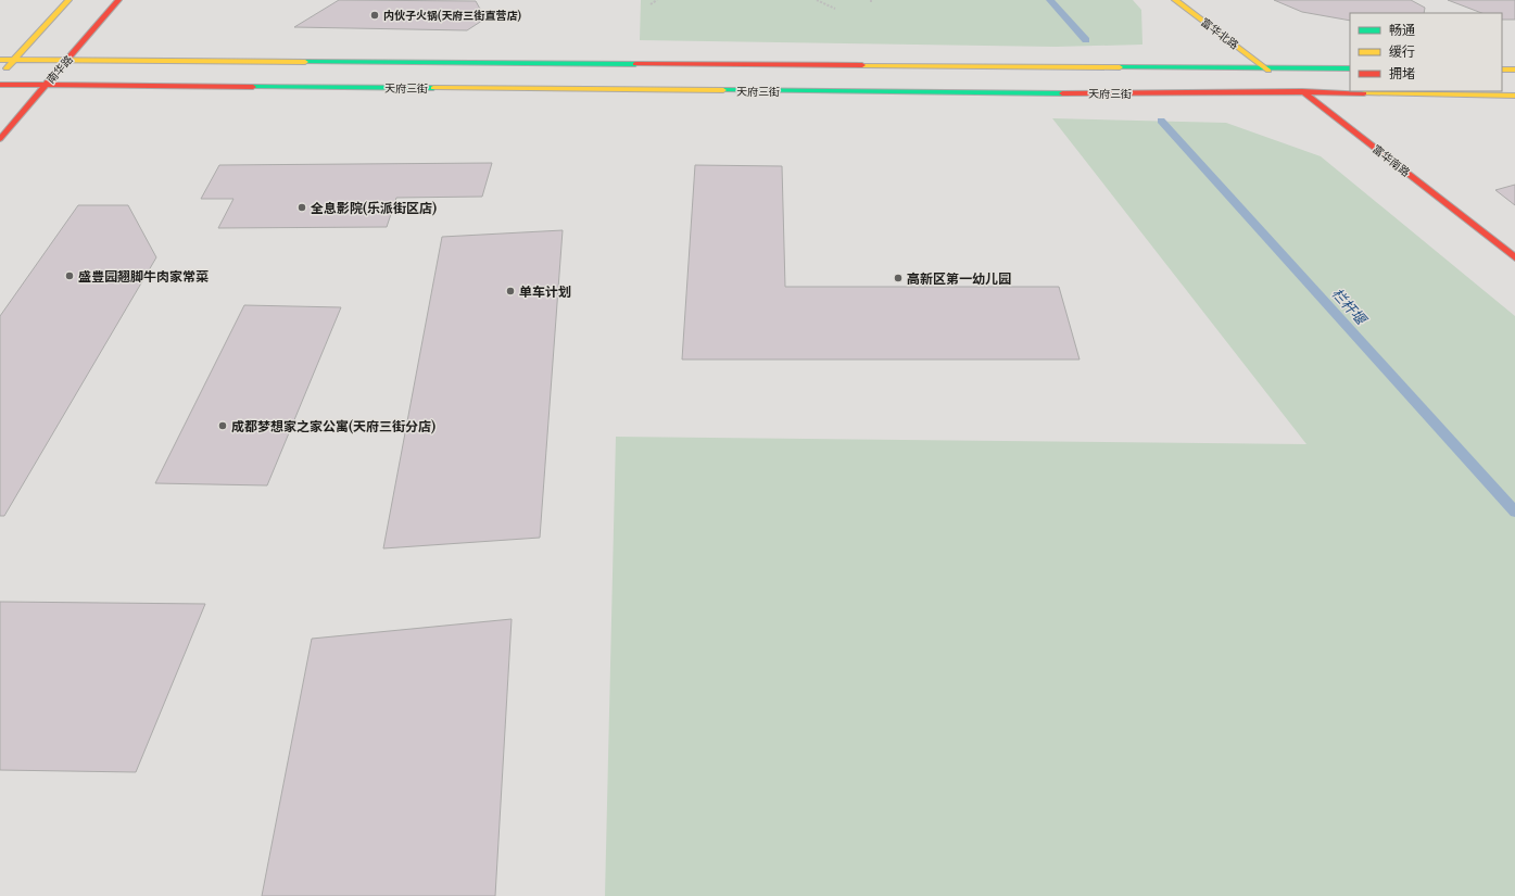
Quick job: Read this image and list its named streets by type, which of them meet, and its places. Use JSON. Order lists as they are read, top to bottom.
{
  "streets": {
    "street": [
      "富华北路",
      "南华路",
      "天府三街",
      "富华南路"
    ]
  },
  "crossings": [
    ["富华北路", "天府三街"],
    ["富华北路", "富华南路"],
    ["南华路", "天府三街"],
    ["天府三街", "富华南路"]
  ],
  "water": ["栏杆堰"],
  "places": [
    "内伙子火锅(天府三街直营店)",
    "全息影院(乐派街区店)",
    "盛豊园翘脚牛肉家常菜",
    "高新区第一幼儿园",
    "单车计划",
    "成都梦想家之家公寓(天府三街分店)"
  ],
  "legend": ["畅通", "缓行", "拥堵"]
}
